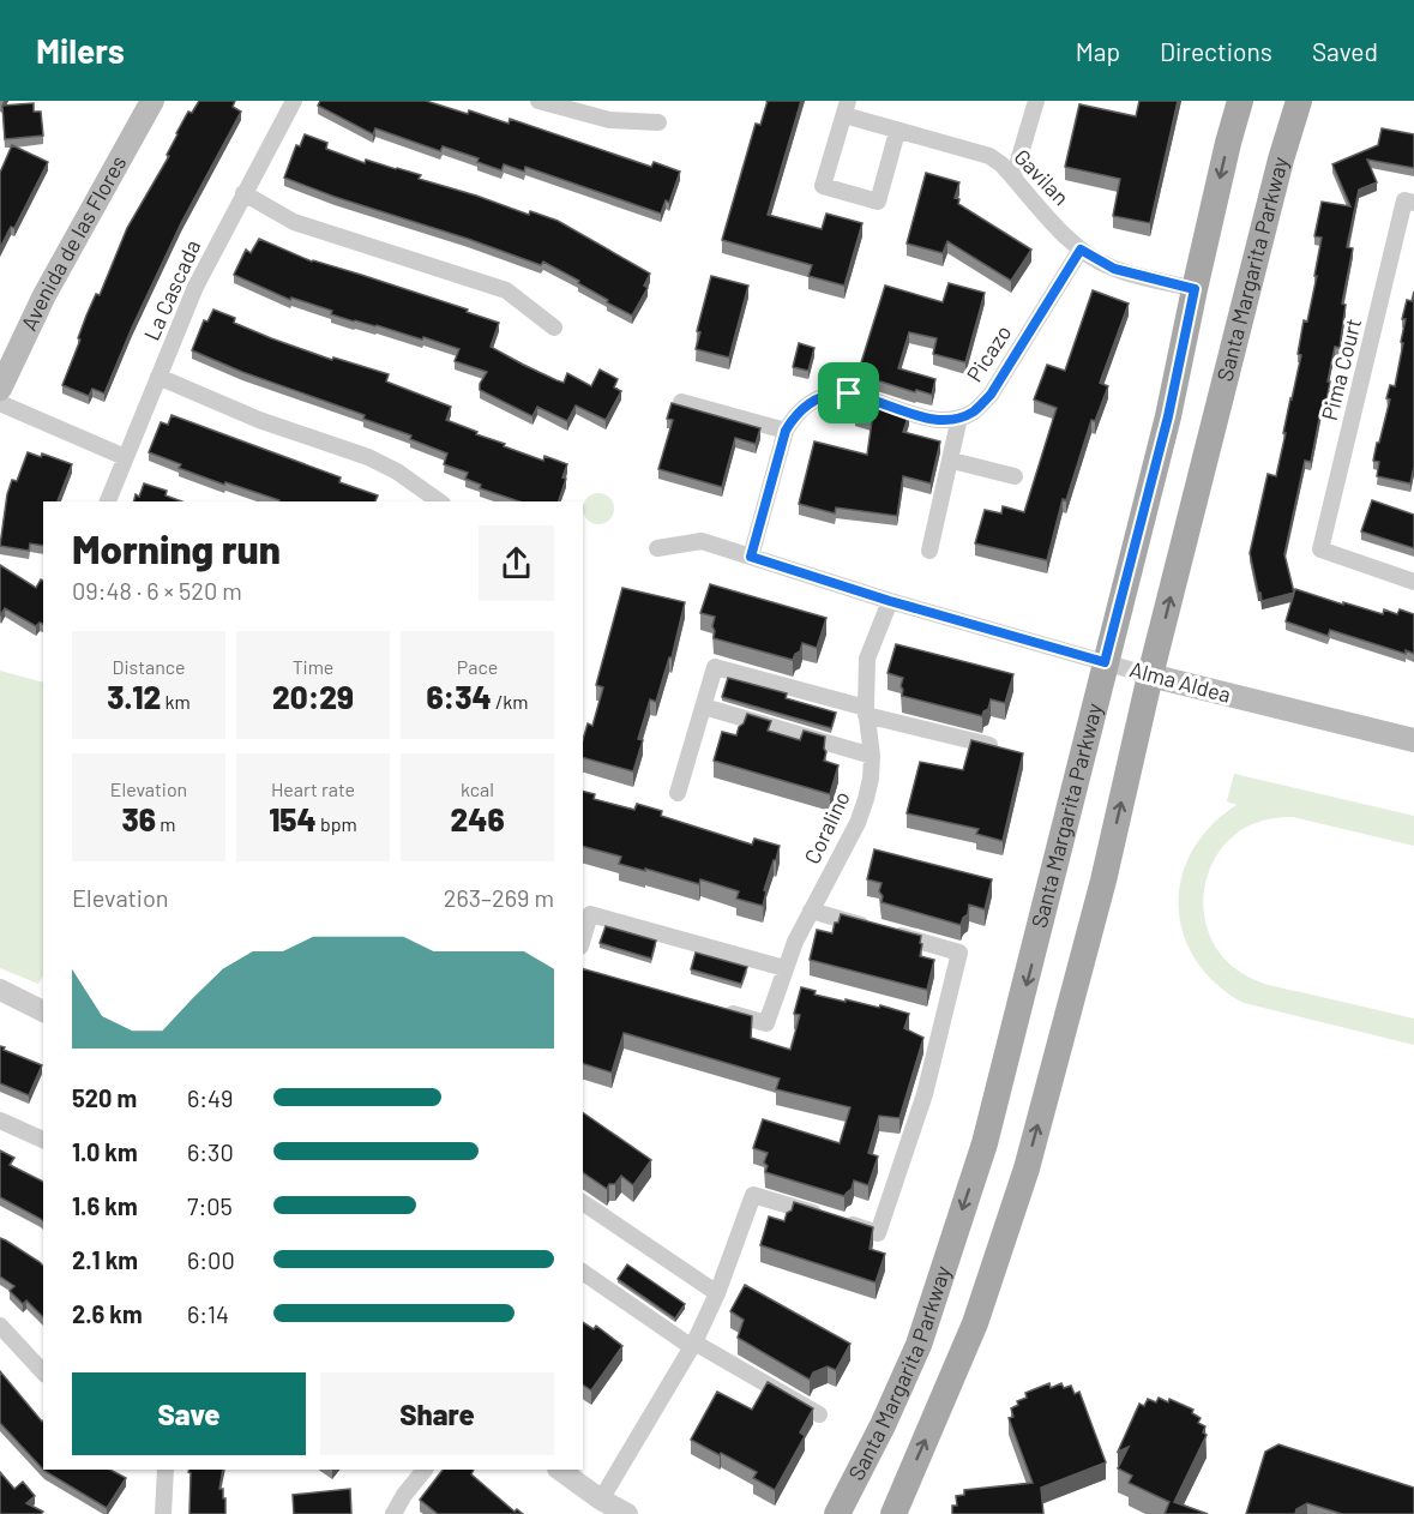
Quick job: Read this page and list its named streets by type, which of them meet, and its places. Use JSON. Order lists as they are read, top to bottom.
{
  "streets": {
    "main road": ["Avenida de las Flores", "Santa Margarita Parkway", "Alma Aldea"],
    "street": [
      "Gavilan",
      "La Cascada",
      "Picazo",
      "Pima Court",
      "Coralino"
    ]
  },
  "crossings": [
    ["Gavilan", "Santa Margarita Parkway"],
    ["Gavilan", "Picazo"],
    ["Santa Margarita Parkway", "Alma Aldea"],
    ["Alma Aldea", "Coralino"]
  ],
  "page": {
    "header": "Milers",
    "nav": ["Map", "Directions", "Saved"],
    "heading": ["Morning run", "09:48 · 6 × 520 m"],
    "stats": [
      ["Distance", "3.12 km"],
      ["Time", "20:29"],
      ["Pace", "6:34 /km"],
      ["Elevation", "36 m"],
      ["Heart rate", "154 bpm"],
      ["kcal", "246"]
    ],
    "chart": ["Elevation", "263–269 m"],
    "list": [
      {
        "name": "520 m",
        "note": "6:49"
      },
      {
        "name": "1.0 km",
        "note": "6:30"
      },
      {
        "name": "1.6 km",
        "note": "7:05"
      },
      {
        "name": "2.1 km",
        "note": "6:00"
      },
      {
        "name": "2.6 km",
        "note": "6:14"
      }
    ],
    "buttons": ["Save", "Share"]
  }
}
